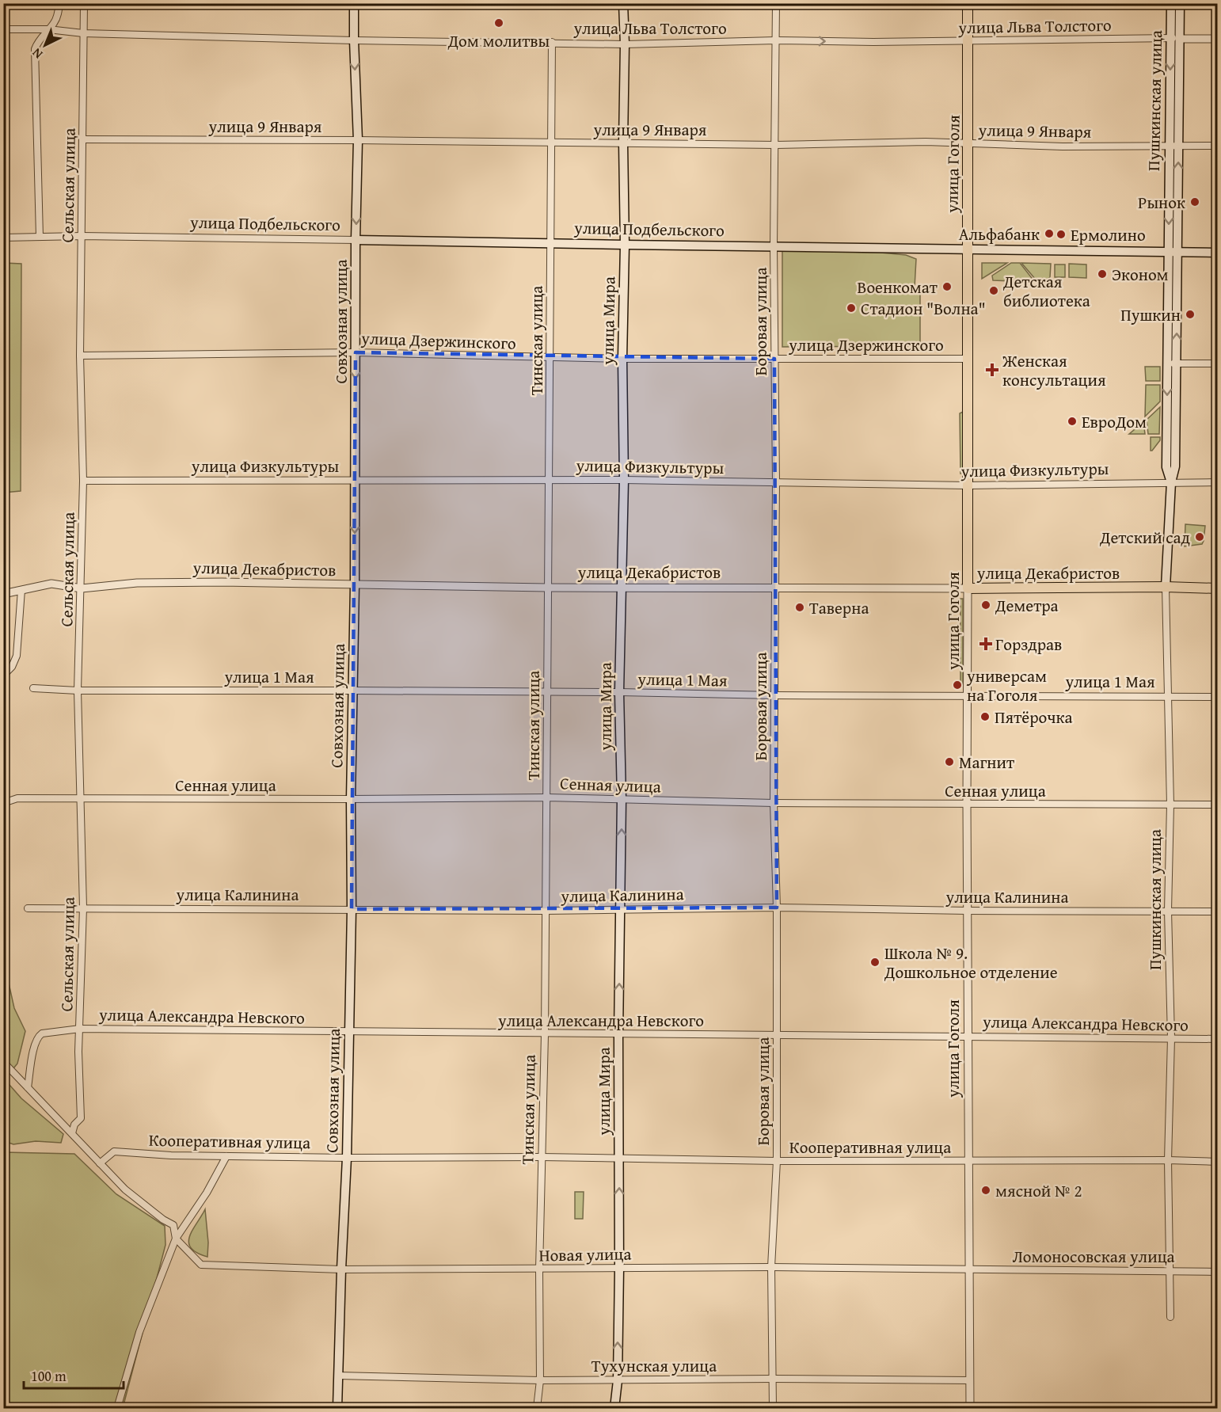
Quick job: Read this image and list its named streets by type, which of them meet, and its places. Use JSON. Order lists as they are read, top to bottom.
{
  "streets": {
    "main road": [
      "Пушкинская улица",
      "улица Гоголя",
      "улица Подбельского",
      "улица Мира",
      "Совхозная улица",
      "улица Декабристов"
    ],
    "street": [
      "улица Льва Толстого",
      "улица 9 Января",
      "Сельская улица",
      "Боровая улица",
      "улица Дзержинского",
      "Тинская улица",
      "улица Физкультуры",
      "улица 1 Мая",
      "Сенная улица",
      "улица Калинина",
      "улица Александра Невского",
      "Кооперативная улица",
      "Новая улица",
      "Ломоносовская улица",
      "Тухунская улица"
    ]
  },
  "crossings": [
    ["улица Льва Толстого", "Пушкинская улица"],
    ["улица Льва Толстого", "улица Гоголя"],
    ["улица Льва Толстого", "Сельская улица"],
    ["улица Льва Толстого", "улица Мира"],
    ["улица Льва Толстого", "Совхозная улица"],
    ["улица Льва Толстого", "Боровая улица"],
    ["улица Льва Толстого", "Тинская улица"],
    ["Пушкинская улица", "улица 9 Января"],
    ["Пушкинская улица", "улица Подбельского"],
    ["Пушкинская улица", "улица Физкультуры"],
    ["Пушкинская улица", "улица Декабристов"],
    ["Пушкинская улица", "улица 1 Мая"],
    ["Пушкинская улица", "Сенная улица"],
    ["Пушкинская улица", "улица Калинина"],
    ["Пушкинская улица", "улица Александра Невского"],
    ["Пушкинская улица", "Кооперативная улица"],
    ["Пушкинская улица", "Ломоносовская улица"],
    ["улица 9 Января", "улица Гоголя"],
    ["улица 9 Января", "Сельская улица"],
    ["улица 9 Января", "улица Мира"],
    ["улица 9 Января", "Совхозная улица"],
    ["улица 9 Января", "Боровая улица"],
    ["улица 9 Января", "Тинская улица"],
    ["улица Гоголя", "улица Подбельского"],
    ["улица Гоголя", "улица Дзержинского"],
    ["улица Гоголя", "улица Физкультуры"],
    ["улица Гоголя", "улица Декабристов"],
    ["улица Гоголя", "улица 1 Мая"],
    ["улица Гоголя", "Сенная улица"],
    ["улица Гоголя", "улица Калинина"],
    ["улица Гоголя", "улица Александра Невского"],
    ["улица Гоголя", "Кооперативная улица"],
    ["улица Гоголя", "Новая улица"],
    ["улица Гоголя", "Ломоносовская улица"],
    ["улица Гоголя", "Тухунская улица"],
    ["Сельская улица", "улица Подбельского"],
    ["Сельская улица", "улица Дзержинского"],
    ["Сельская улица", "улица Физкультуры"],
    ["Сельская улица", "улица Декабристов"],
    ["Сельская улица", "улица 1 Мая"],
    ["Сельская улица", "Сенная улица"],
    ["Сельская улица", "улица Калинина"],
    ["Сельская улица", "улица Александра Невского"],
    ["улица Подбельского", "улица Мира"],
    ["улица Подбельского", "Совхозная улица"],
    ["улица Подбельского", "Боровая улица"],
    ["улица Подбельского", "Тинская улица"],
    ["улица Мира", "улица Дзержинского"],
    ["улица Мира", "улица Физкультуры"],
    ["улица Мира", "улица Декабристов"],
    ["улица Мира", "улица 1 Мая"],
    ["улица Мира", "Сенная улица"],
    ["улица Мира", "улица Калинина"],
    ["улица Мира", "улица Александра Невского"],
    ["улица Мира", "Кооперативная улица"],
    ["улица Мира", "Новая улица"],
    ["улица Мира", "Тухунская улица"],
    ["Совхозная улица", "улица Дзержинского"],
    ["Совхозная улица", "улица Физкультуры"],
    ["Совхозная улица", "улица Декабристов"],
    ["Совхозная улица", "улица 1 Мая"],
    ["Совхозная улица", "Сенная улица"],
    ["Совхозная улица", "улица Калинина"],
    ["Совхозная улица", "улица Александра Невского"],
    ["Совхозная улица", "Кооперативная улица"],
    ["Совхозная улица", "Новая улица"],
    ["Совхозная улица", "Тухунская улица"],
    ["Боровая улица", "улица Дзержинского"],
    ["Боровая улица", "улица Физкультуры"],
    ["Боровая улица", "улица Декабристов"],
    ["Боровая улица", "улица 1 Мая"],
    ["Боровая улица", "Сенная улица"],
    ["Боровая улица", "улица Калинина"],
    ["Боровая улица", "улица Александра Невского"],
    ["Боровая улица", "Кооперативная улица"],
    ["Боровая улица", "Новая улица"],
    ["Боровая улица", "Тухунская улица"],
    ["улица Дзержинского", "Тинская улица"],
    ["Тинская улица", "улица Физкультуры"],
    ["Тинская улица", "улица Декабристов"],
    ["Тинская улица", "улица 1 Мая"],
    ["Тинская улица", "Сенная улица"],
    ["Тинская улица", "улица Калинина"],
    ["Тинская улица", "улица Александра Невского"],
    ["Тинская улица", "Кооперативная улица"],
    ["Тинская улица", "Новая улица"],
    ["Тинская улица", "Тухунская улица"],
    ["Новая улица", "Ломоносовская улица"]
  ],
  "places": {
    "other": [
      "Дом молитвы",
      "Рынок",
      "Альфабанк",
      "Ермолино",
      "Эконом",
      "Военкомат",
      "Детская библиотека",
      "Стадион \"Волна\"",
      "Пушкин",
      "ЕвроДом",
      "Детский сад",
      "Деметра",
      "Таверна",
      "универсам на Гоголя",
      "Пятёрочка",
      "Магнит",
      "Школа № 9. Дошкольное отделение",
      "мясной № 2"
    ],
    "health": ["Женская консультация", "Горздрав"]
  },
  "scale_bar": "100 m",
  "north": "bottom left"
}
